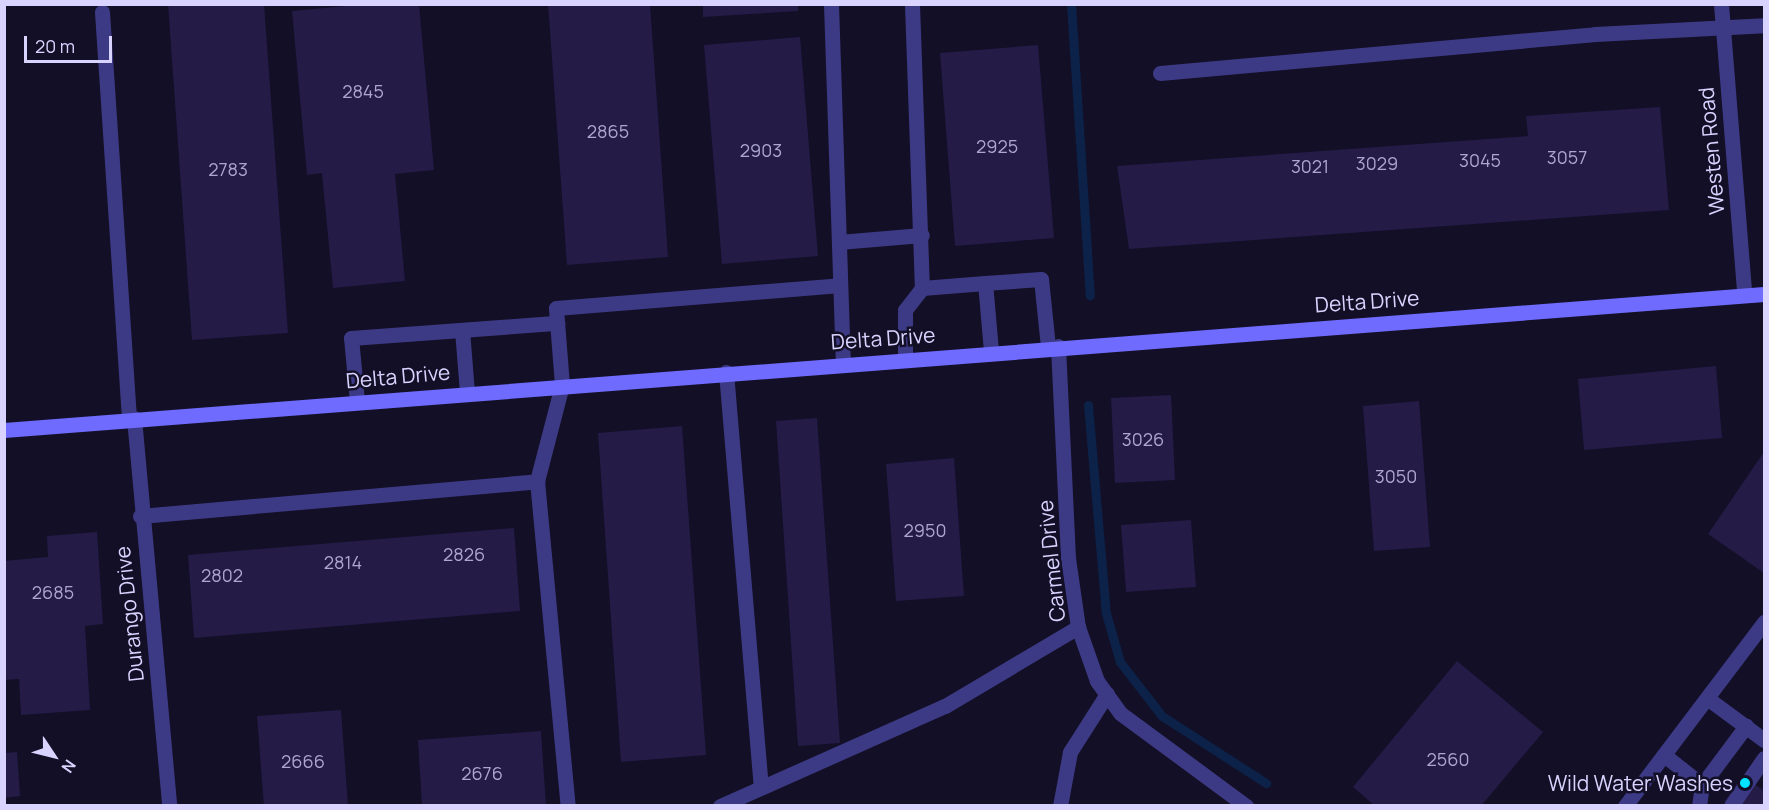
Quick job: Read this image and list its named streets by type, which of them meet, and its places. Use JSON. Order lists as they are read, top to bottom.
{
  "streets": {
    "main road": ["Delta Drive"],
    "street": ["Westen Road", "Carmel Drive", "Durango Drive"]
  },
  "crossings": [
    ["Westen Road", "Delta Drive"],
    ["Delta Drive", "Carmel Drive"],
    ["Delta Drive", "Durango Drive"]
  ],
  "places": ["Wild Water Washes"],
  "house_numbers": [
    "2845",
    "2865",
    "2925",
    "2903",
    "3057",
    "3045",
    "3029",
    "3021",
    "2783",
    "3026",
    "3050",
    "2950",
    "2826",
    "2814",
    "2802",
    "2685",
    "2560",
    "2666",
    "2676"
  ],
  "scale_bar": "20 m",
  "north": "bottom right"
}
